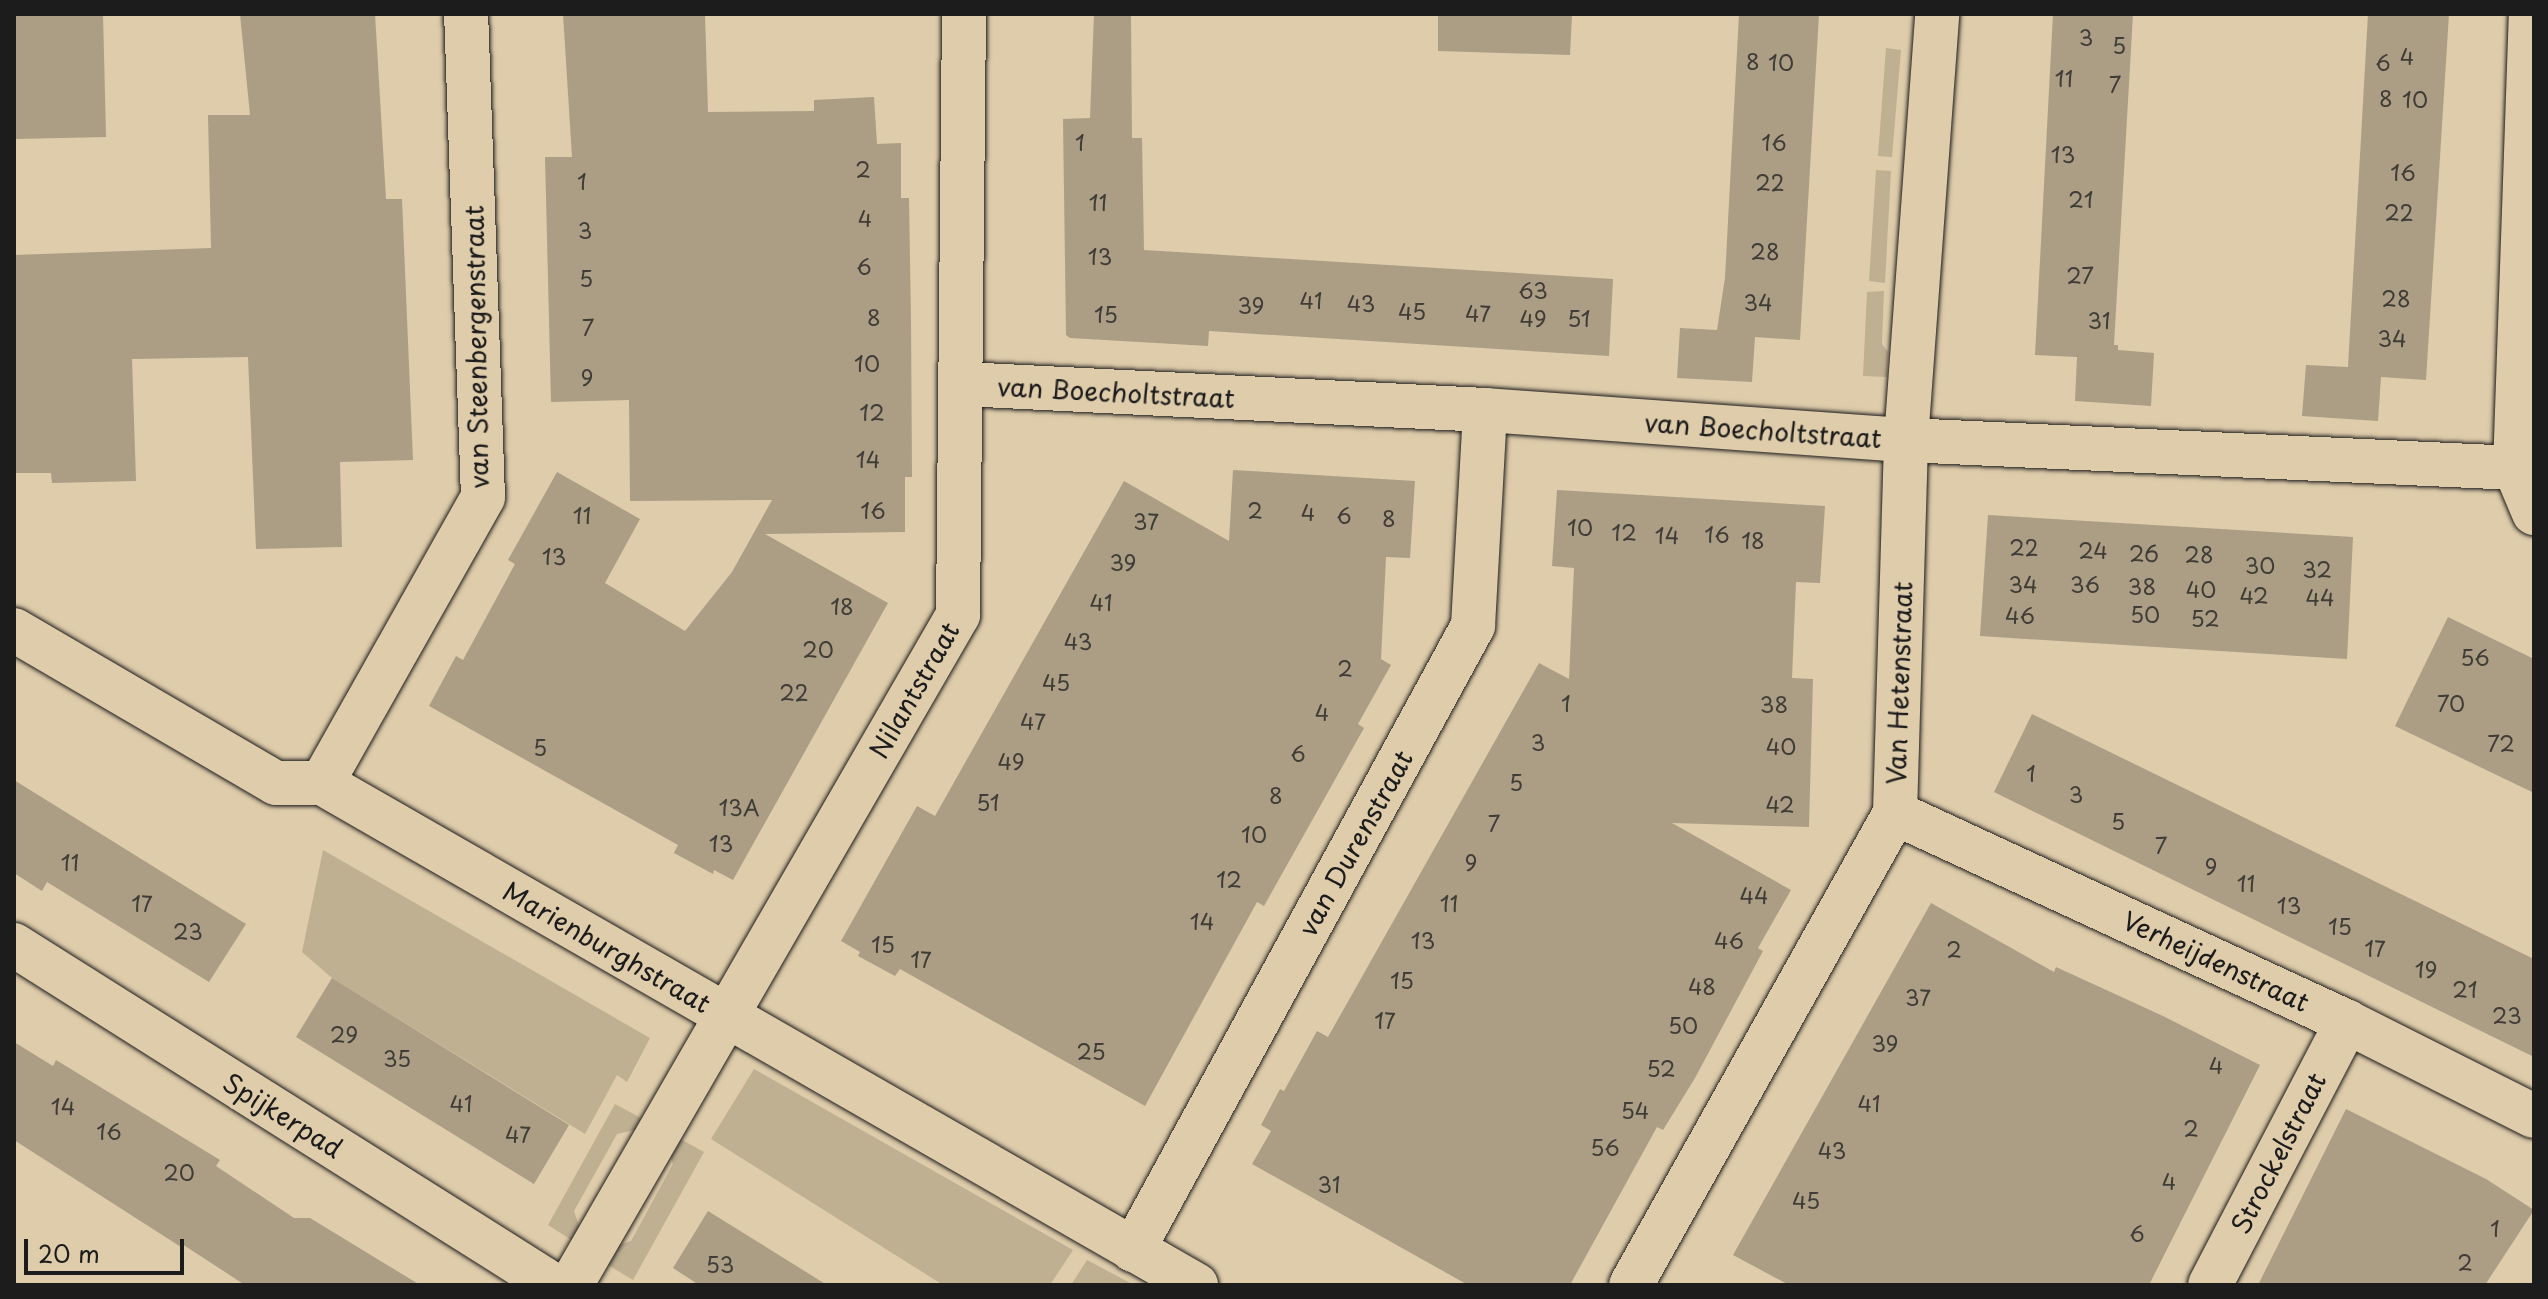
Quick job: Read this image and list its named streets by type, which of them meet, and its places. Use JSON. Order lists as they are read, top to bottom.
{
  "streets": {
    "street": [
      "van Steenbergenstraat",
      "van Boecholtstraat",
      "Van Hetenstraat",
      "Nilantstraat",
      "van Durenstraat",
      "Marienburghstraat",
      "Verheijdenstraat",
      "Spijkerpad",
      "Strockelstraat"
    ]
  },
  "crossings": [
    ["van Steenbergenstraat", "Marienburghstraat"],
    ["van Boecholtstraat", "Van Hetenstraat"],
    ["van Boecholtstraat", "Nilantstraat"],
    ["van Boecholtstraat", "van Durenstraat"],
    ["Van Hetenstraat", "Verheijdenstraat"],
    ["Nilantstraat", "Marienburghstraat"],
    ["van Durenstraat", "Marienburghstraat"],
    ["Verheijdenstraat", "Strockelstraat"]
  ],
  "house_numbers": [
    "3",
    "5",
    "4",
    "8",
    "10",
    "6",
    "11",
    "7",
    "8",
    "10",
    "1",
    "16",
    "13",
    "2",
    "16",
    "1",
    "22",
    "21",
    "11",
    "22",
    "4",
    "3",
    "28",
    "13",
    "6",
    "27",
    "5",
    "63",
    "28",
    "41",
    "34",
    "43",
    "39",
    "45",
    "47",
    "15",
    "8",
    "49",
    "51",
    "31",
    "7",
    "34",
    "10",
    "9",
    "12",
    "14",
    "16",
    "2",
    "4",
    "11",
    "6",
    "8",
    "37",
    "10",
    "12",
    "16",
    "14",
    "18",
    "22",
    "24",
    "26",
    "28",
    "13",
    "39",
    "30",
    "32",
    "34",
    "36",
    "38",
    "40",
    "42",
    "44",
    "41",
    "18",
    "50",
    "46",
    "52",
    "43",
    "20",
    "56",
    "2",
    "45",
    "22",
    "1",
    "70",
    "38",
    "4",
    "47",
    "3",
    "72",
    "40",
    "5",
    "6",
    "49",
    "1",
    "5",
    "3",
    "8",
    "51",
    "42",
    "13A",
    "5",
    "7",
    "10",
    "13",
    "7",
    "11",
    "9",
    "9",
    "12",
    "11",
    "44",
    "17",
    "11",
    "13",
    "14",
    "15",
    "23",
    "13",
    "46",
    "15",
    "17",
    "2",
    "17",
    "19",
    "15",
    "48",
    "21",
    "37",
    "23",
    "17",
    "50",
    "29",
    "39",
    "25",
    "35",
    "4",
    "52",
    "41",
    "41",
    "14",
    "54",
    "2",
    "16",
    "47",
    "56",
    "43",
    "20",
    "4",
    "31",
    "45",
    "1",
    "6",
    "2",
    "53"
  ],
  "scale_bar": "20 m"
}
